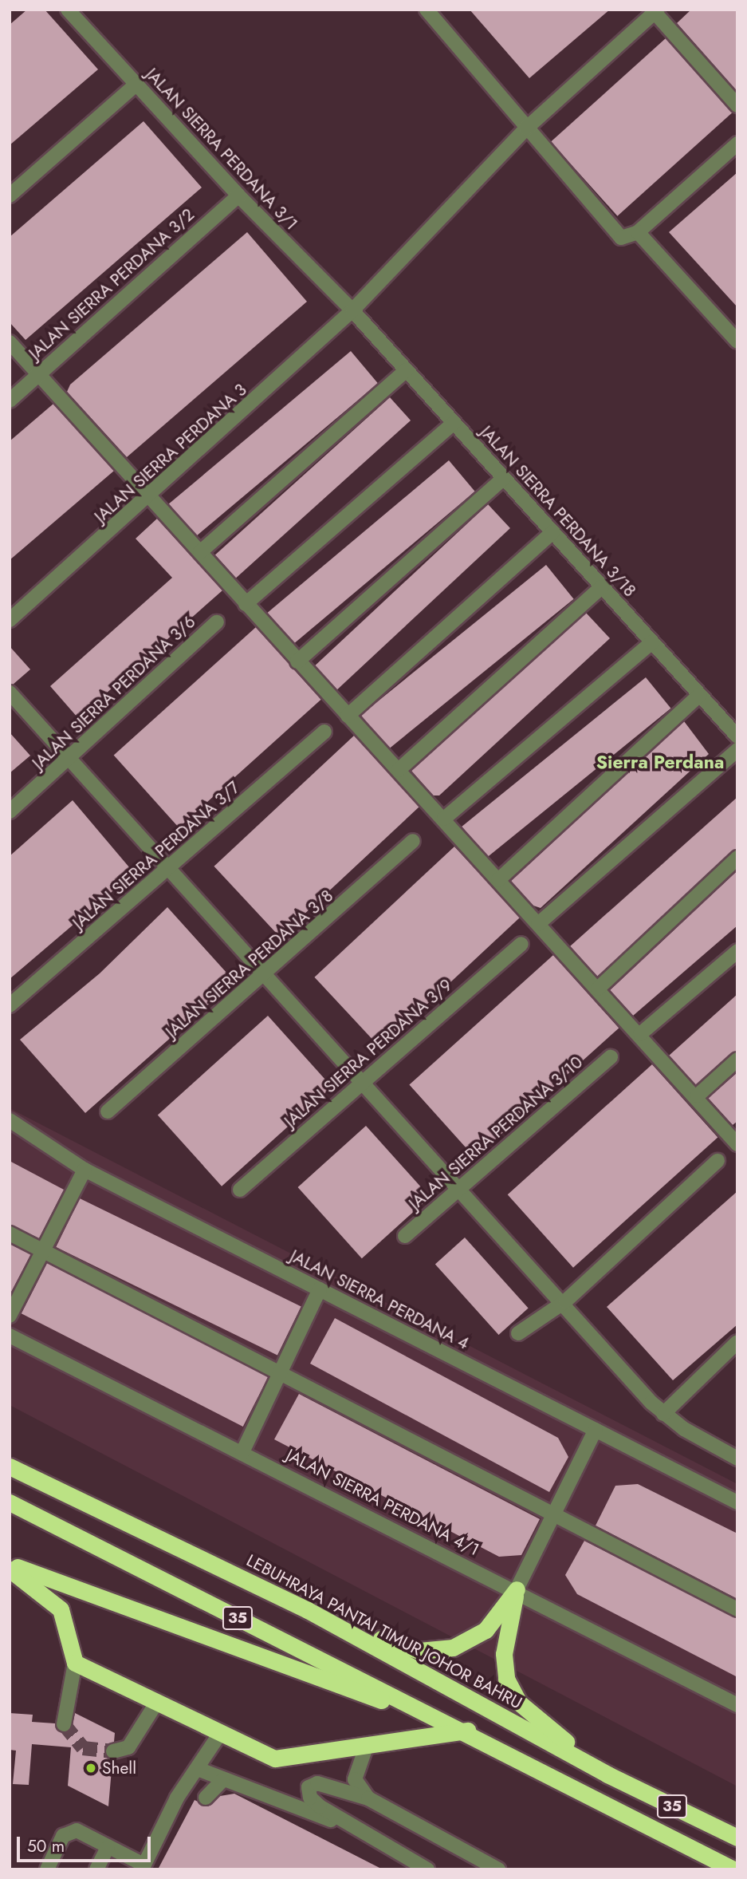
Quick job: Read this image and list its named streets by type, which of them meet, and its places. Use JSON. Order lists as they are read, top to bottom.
{
  "streets": {
    "highway": ["35", "LEBUHRAYA PANTAI TIMUR JOHOR BAHRU"],
    "street": [
      "JALAN SIERRA PERDANA 3/1",
      "JALAN SIERRA PERDANA 3/2",
      "JALAN SIERRA PERDANA 3",
      "JALAN SIERRA PERDANA 3/18",
      "JALAN SIERRA PERDANA 3/6",
      "JALAN SIERRA PERDANA 3/7",
      "JALAN SIERRA PERDANA 3/8",
      "JALAN SIERRA PERDANA 3/9",
      "JALAN SIERRA PERDANA 3/10",
      "JALAN SIERRA PERDANA 4",
      "JALAN SIERRA PERDANA 4/1"
    ]
  },
  "crossings": [
    ["JALAN SIERRA PERDANA 3/1", "JALAN SIERRA PERDANA 3/2"],
    ["JALAN SIERRA PERDANA 3/1", "JALAN SIERRA PERDANA 3"],
    ["JALAN SIERRA PERDANA 3/1", "JALAN SIERRA PERDANA 3/18"],
    ["JALAN SIERRA PERDANA 3", "JALAN SIERRA PERDANA 3/18"]
  ],
  "districts": ["Sierra Perdana"],
  "places": ["Shell"],
  "scale_bar": "50 m"
}
